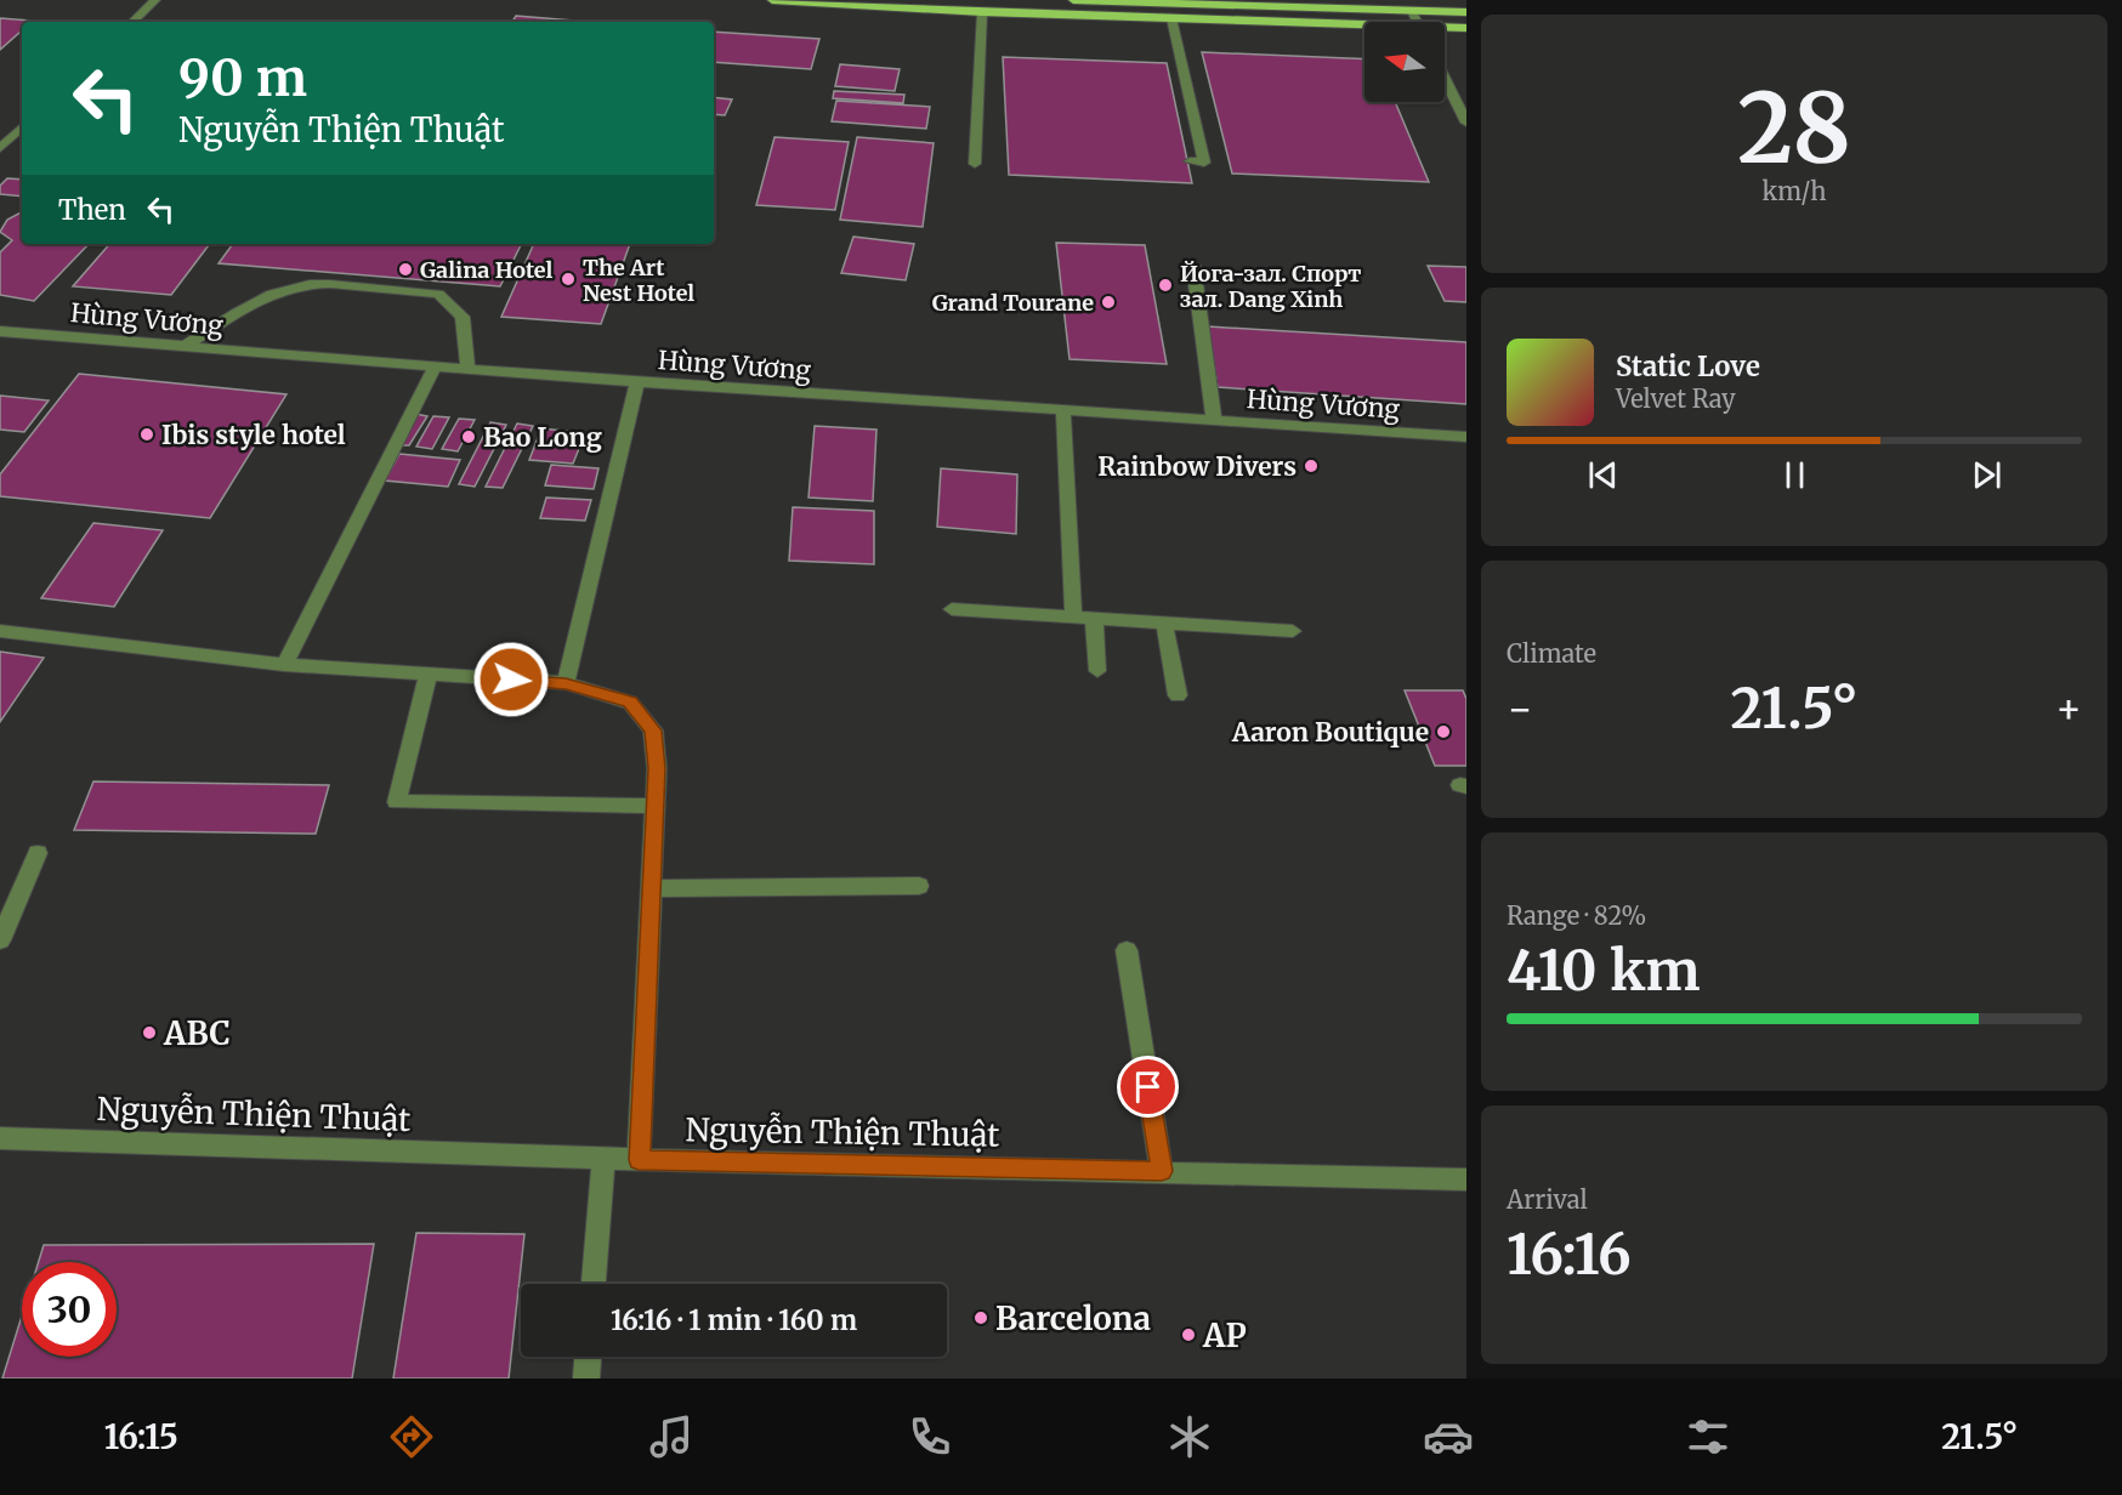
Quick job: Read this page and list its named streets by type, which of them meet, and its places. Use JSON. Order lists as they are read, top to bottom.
{
  "streets": {
    "street": ["Hùng Vương", "Nguyễn Thiện Thuật"]
  },
  "places": [
    "Galina Hotel",
    "The Art Nest Hotel",
    "Йога-зал. Спорт зал. Dang Xinh",
    "Grand Tourane",
    "Ibis style hotel",
    "Bao Long",
    "Rainbow Divers",
    "Aaron Boutique",
    "ABC",
    "Barcelona",
    "AP"
  ],
  "north": "left",
  "page": {
    "tile": [
      ["28", "km/h"],
      "Climate",
      ["Range · 82%", "410 km"],
      ["Arrival", "16:16"]
    ],
    "turn": ["90 m", "Nguyễn Thiện Thuật"],
    "then": "Then",
    "song": ["Static Love", "Velvet Ray"],
    "heat": ["−", "21.5°", "+"],
    "limit": "30",
    "trip": "16:16 · 1 min · 160 m",
    "tabs": ["16:15", "21.5°"]
  }
}
